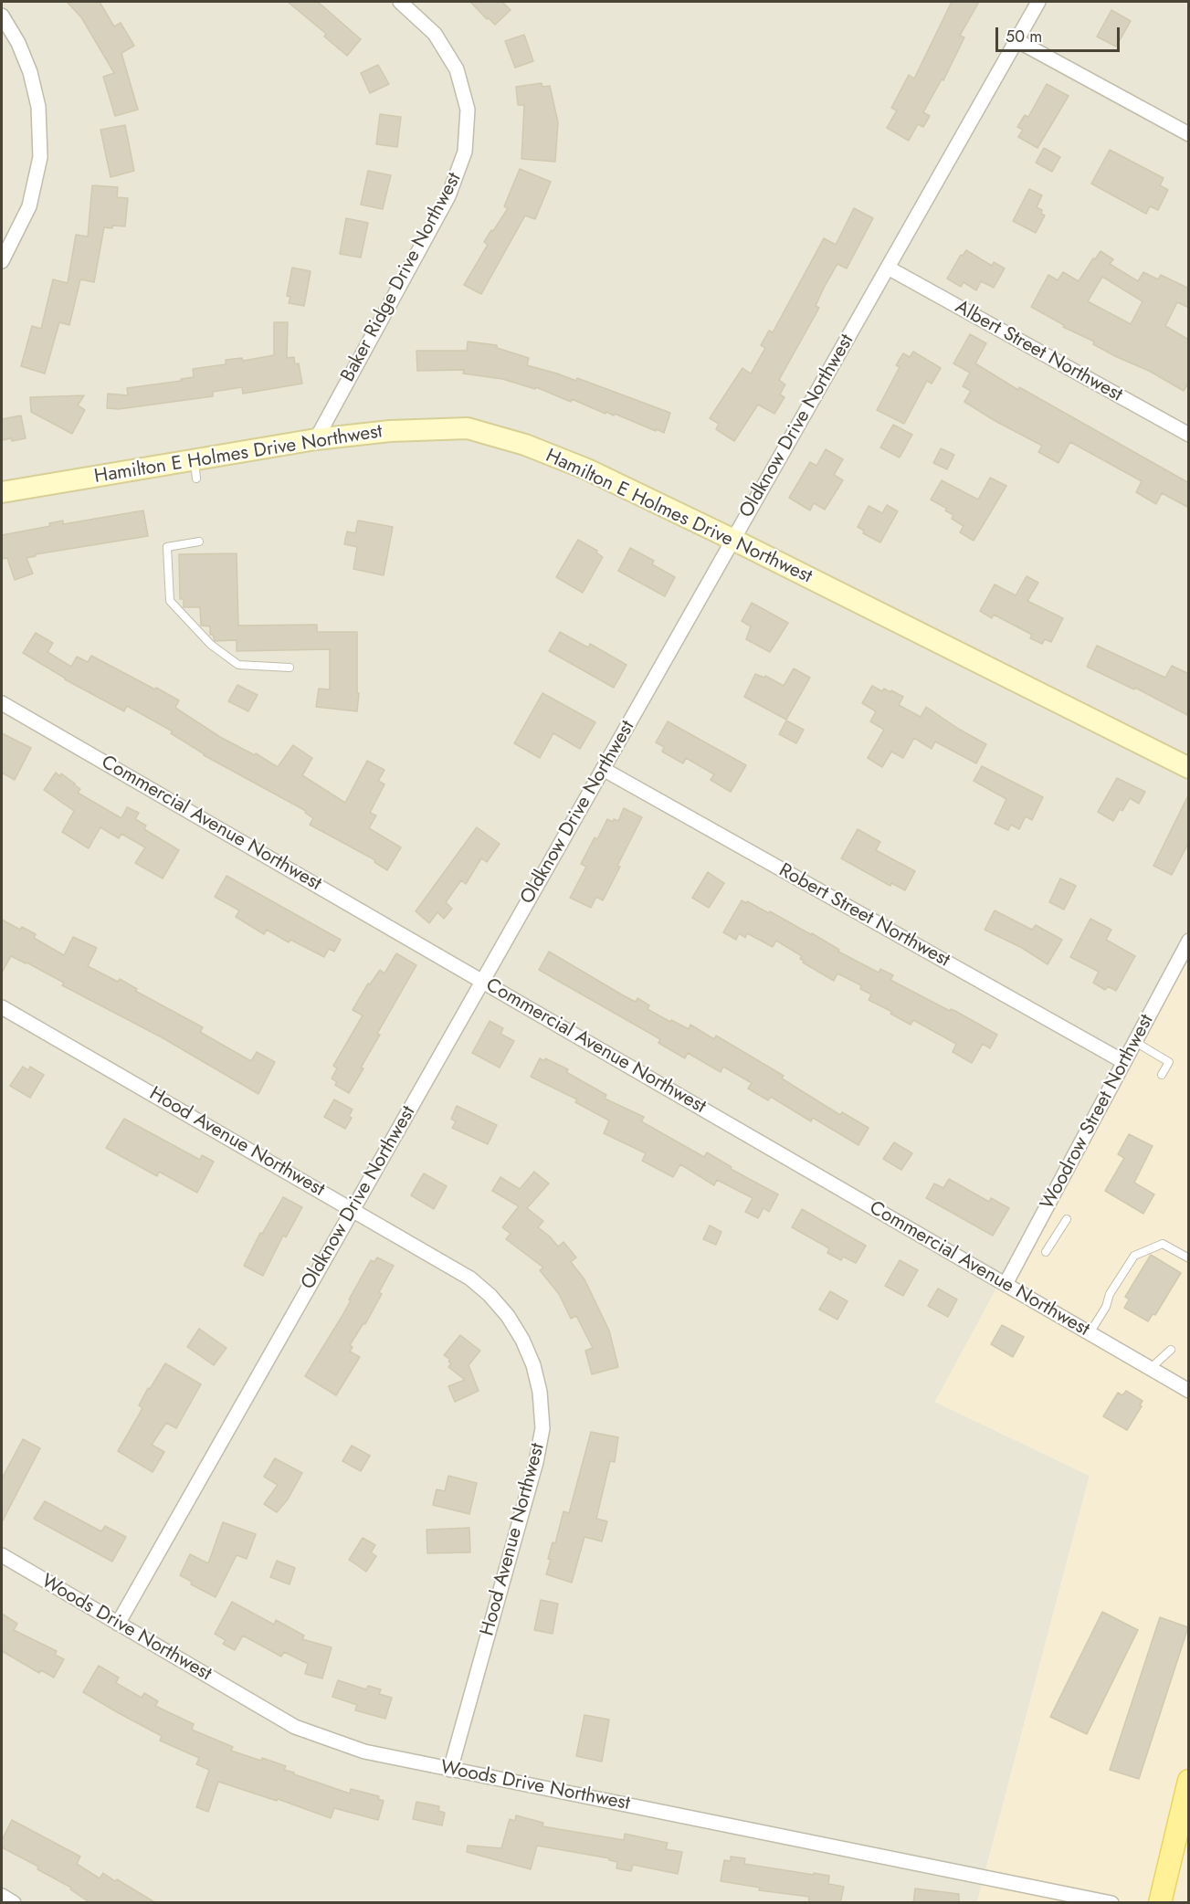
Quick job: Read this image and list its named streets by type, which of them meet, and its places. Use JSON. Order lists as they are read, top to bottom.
{
  "streets": {
    "main road": ["Hamilton E Holmes Drive Northwest"],
    "street": [
      "Baker Ridge Drive Northwest",
      "Albert Street Northwest",
      "Oldknow Drive Northwest",
      "Commercial Avenue Northwest",
      "Robert Street Northwest",
      "Woodrow Street Northwest",
      "Hood Avenue Northwest",
      "Woods Drive Northwest"
    ]
  },
  "crossings": [
    ["Baker Ridge Drive Northwest", "Hamilton E Holmes Drive Northwest"],
    ["Albert Street Northwest", "Oldknow Drive Northwest"],
    ["Oldknow Drive Northwest", "Hamilton E Holmes Drive Northwest"],
    ["Oldknow Drive Northwest", "Commercial Avenue Northwest"],
    ["Oldknow Drive Northwest", "Robert Street Northwest"],
    ["Oldknow Drive Northwest", "Hood Avenue Northwest"],
    ["Oldknow Drive Northwest", "Woods Drive Northwest"],
    ["Commercial Avenue Northwest", "Woodrow Street Northwest"],
    ["Robert Street Northwest", "Woodrow Street Northwest"],
    ["Hood Avenue Northwest", "Woods Drive Northwest"]
  ],
  "scale_bar": "50 m"
}
